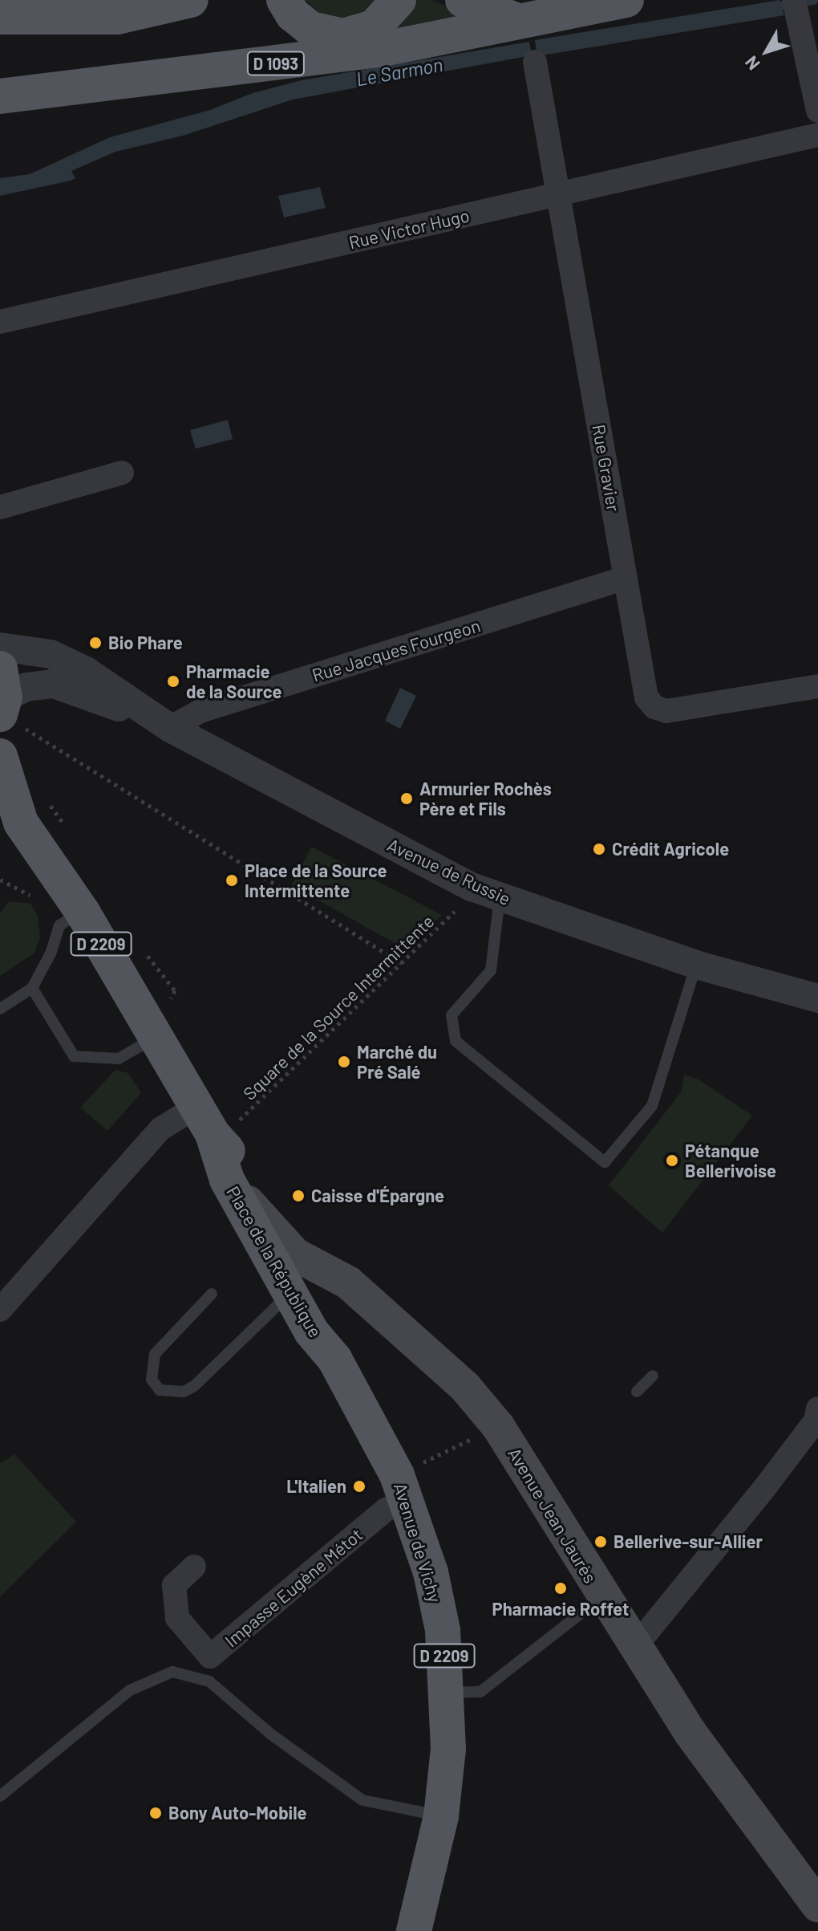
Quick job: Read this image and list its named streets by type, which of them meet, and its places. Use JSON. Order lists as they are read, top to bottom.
{
  "streets": {
    "main road": [
      "D 1093",
      "D 2209",
      "Place de la République",
      "Avenue Jean Jaurès",
      "Avenue de Vichy"
    ],
    "street": [
      "Rue Victor Hugo",
      "Rue Gravier",
      "Rue Jacques Fourgeon",
      "Avenue de Russie",
      "Impasse Eugène Métot"
    ],
    "path": ["Square de la Source Intermittente"]
  },
  "crossings": [
    ["Rue Victor Hugo", "Rue Gravier"],
    ["Rue Gravier", "Rue Jacques Fourgeon"],
    ["Rue Jacques Fourgeon", "Avenue de Russie"],
    ["Avenue de Russie", "Square de la Source Intermittente"],
    ["D 2209", "Square de la Source Intermittente"],
    ["D 2209", "Place de la République"],
    ["Square de la Source Intermittente", "Place de la République"],
    ["Place de la République", "Avenue Jean Jaurès"],
    ["Place de la République", "Avenue de Vichy"],
    ["Avenue de Vichy", "Impasse Eugène Métot"]
  ],
  "water": ["Le Sarmon"],
  "places": [
    "Bio Phare",
    "Pharmacie de la Source",
    "Armurier Rochès Père et Fils",
    "Crédit Agricole",
    "Place de la Source Intermittente",
    "Marché du Pré Salé",
    "Pétanque Bellerivoise",
    "Caisse d'Épargne",
    "L'Italien",
    "Bellerive-sur-Allier",
    "Pharmacie Roffet",
    "Bony Auto-Mobile"
  ],
  "north": "bottom left"
}
